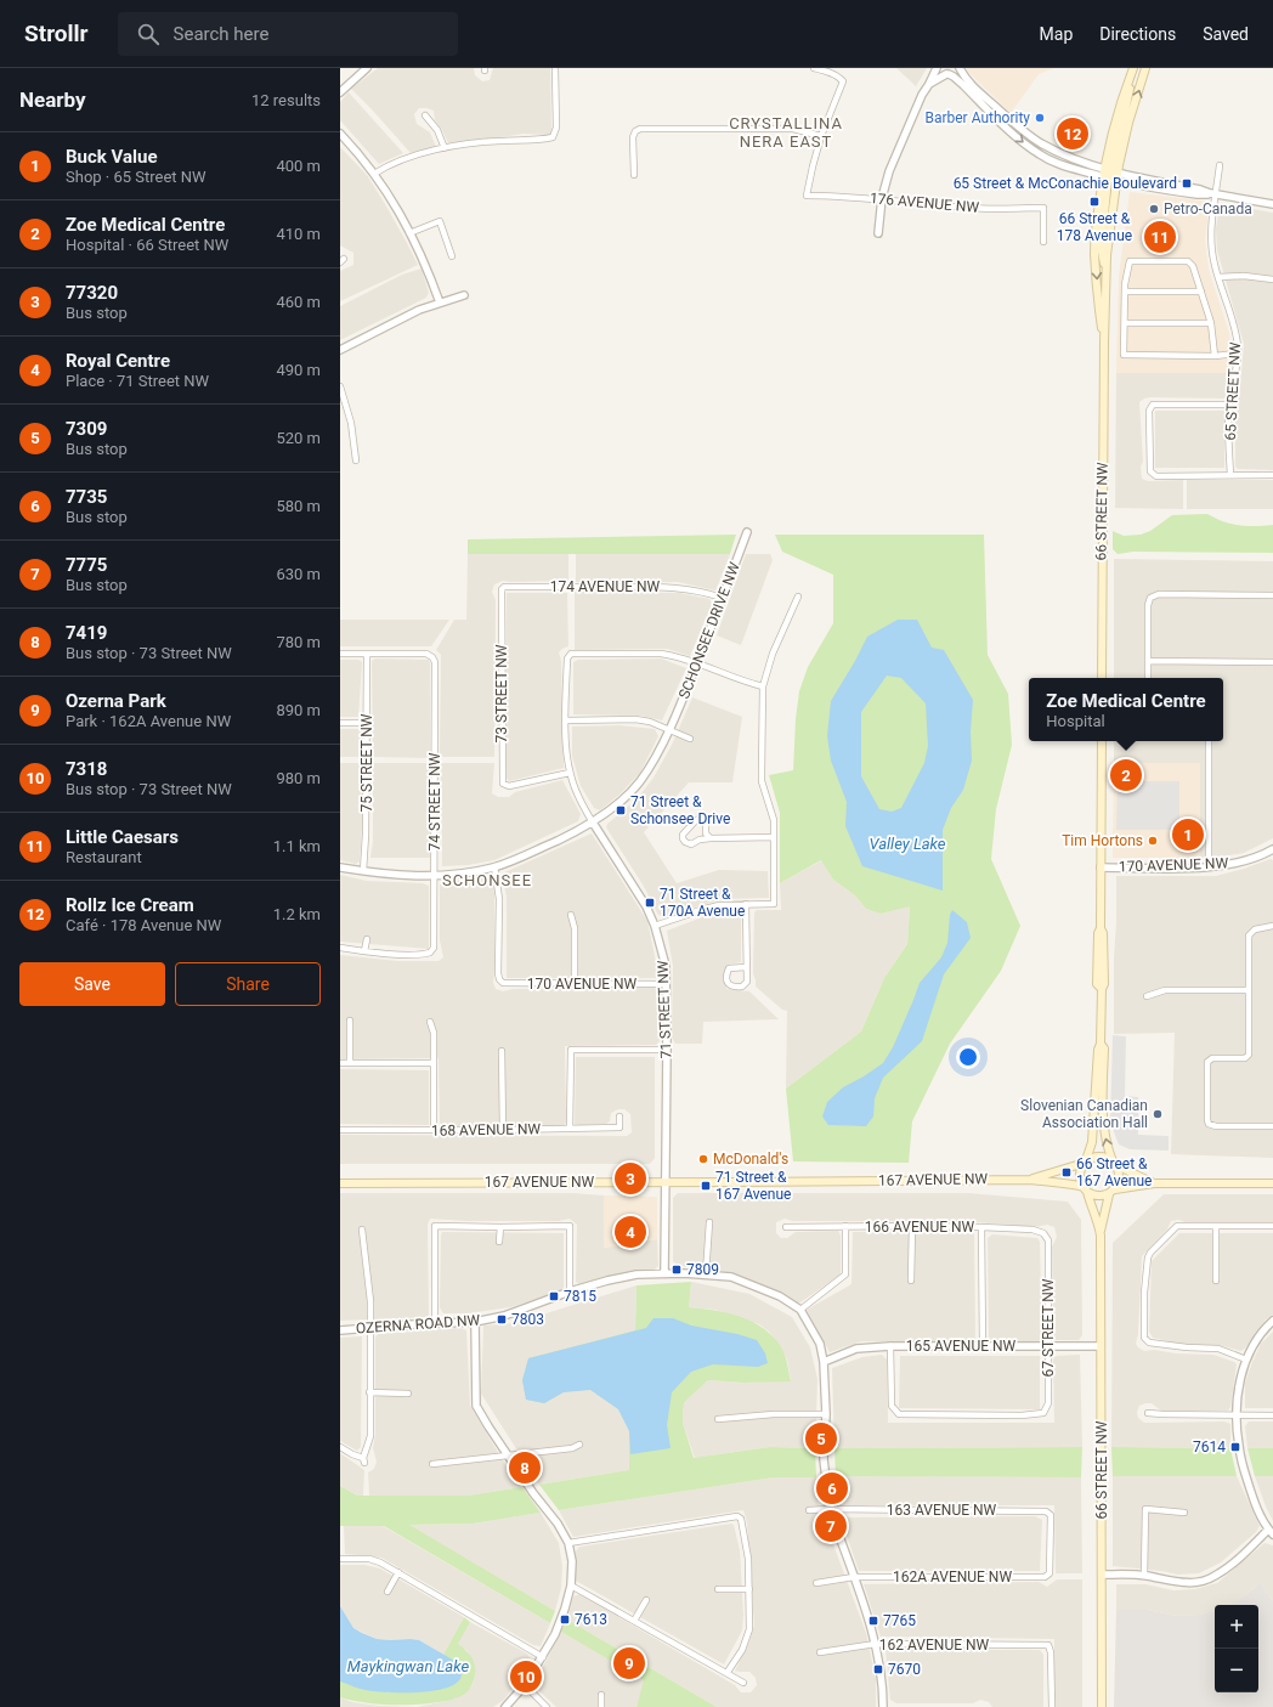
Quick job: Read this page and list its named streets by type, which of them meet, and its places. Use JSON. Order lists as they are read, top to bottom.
{
  "streets": {
    "main road": ["66 STREET NW", "167 AVENUE NW"],
    "street": [
      "176 AVENUE NW",
      "65 STREET NW",
      "174 AVENUE NW",
      "SCHONSEE DRIVE NW",
      "73 STREET NW",
      "75 STREET NW",
      "74 STREET NW",
      "170 AVENUE NW",
      "71 STREET NW",
      "168 AVENUE NW",
      "166 AVENUE NW",
      "OZERNA ROAD NW",
      "67 STREET NW",
      "165 AVENUE NW",
      "163 AVENUE NW",
      "162A AVENUE NW",
      "162 AVENUE NW"
    ]
  },
  "crossings": [
    ["66 STREET NW", "167 AVENUE NW"],
    ["66 STREET NW", "165 AVENUE NW"],
    ["174 AVENUE NW", "SCHONSEE DRIVE NW"],
    ["174 AVENUE NW", "73 STREET NW"],
    ["SCHONSEE DRIVE NW", "75 STREET NW"],
    ["SCHONSEE DRIVE NW", "74 STREET NW"],
    ["SCHONSEE DRIVE NW", "170 AVENUE NW"],
    ["SCHONSEE DRIVE NW", "71 STREET NW"],
    ["73 STREET NW", "71 STREET NW"],
    ["75 STREET NW", "74 STREET NW"],
    ["170 AVENUE NW", "71 STREET NW"],
    ["71 STREET NW", "167 AVENUE NW"],
    ["71 STREET NW", "OZERNA ROAD NW"],
    ["166 AVENUE NW", "67 STREET NW"],
    ["OZERNA ROAD NW", "165 AVENUE NW"],
    ["OZERNA ROAD NW", "163 AVENUE NW"],
    ["OZERNA ROAD NW", "162A AVENUE NW"],
    ["OZERNA ROAD NW", "162 AVENUE NW"],
    ["67 STREET NW", "165 AVENUE NW"],
    ["163 AVENUE NW", "162A AVENUE NW"]
  ],
  "districts": ["CRYSTALLINA NERA EAST", "SCHONSEE"],
  "water": ["Valley Lake", "Maykingwan Lake"],
  "places": {
    "other": [
      "Barber Authority",
      "Petro-Canada",
      "Tim Hortons",
      "Slovenian Canadian Association Hall",
      "McDonald's"
    ],
    "transit": [
      "65 Street & McConachie Boulevard",
      "66 Street & 178 Avenue",
      "71 Street & Schonsee Drive",
      "71 Street & 170A Avenue",
      "66 Street & 167 Avenue",
      "71 Street & 167 Avenue",
      "7809",
      "7815",
      "7803",
      "7614",
      "7613",
      "7765",
      "7670"
    ]
  },
  "page": {
    "header": "Strollr",
    "search": "Search here",
    "nav": ["Map", "Directions", "Saved"],
    "heading": ["Nearby", "12 results"],
    "pins": [
      "12",
      "11",
      "2",
      "1",
      "3",
      "4",
      "5",
      "8",
      "6",
      "7",
      "9",
      "10"
    ],
    "list": [
      {
        "mark": "1",
        "name": "Buck Value",
        "note": "Shop · 65 Street NW",
        "value": "400 m"
      },
      {
        "mark": "2",
        "name": "Zoe Medical Centre",
        "note": "Hospital · 66 Street NW",
        "value": "410 m"
      },
      {
        "mark": "3",
        "name": "77320",
        "note": "Bus stop",
        "value": "460 m"
      },
      {
        "mark": "4",
        "name": "Royal Centre",
        "note": "Place · 71 Street NW",
        "value": "490 m"
      },
      {
        "mark": "5",
        "name": "7309",
        "note": "Bus stop",
        "value": "520 m"
      },
      {
        "mark": "6",
        "name": "7735",
        "note": "Bus stop",
        "value": "580 m"
      },
      {
        "mark": "7",
        "name": "7775",
        "note": "Bus stop",
        "value": "630 m"
      },
      {
        "mark": "8",
        "name": "7419",
        "note": "Bus stop · 73 Street NW",
        "value": "780 m"
      },
      {
        "mark": "9",
        "name": "Ozerna Park",
        "note": "Park · 162A Avenue NW",
        "value": "890 m"
      },
      {
        "mark": "10",
        "name": "7318",
        "note": "Bus stop · 73 Street NW",
        "value": "980 m"
      },
      {
        "mark": "11",
        "name": "Little Caesars",
        "note": "Restaurant",
        "value": "1.1 km"
      },
      {
        "mark": "12",
        "name": "Rollz Ice Cream",
        "note": "Café · 178 Avenue NW",
        "value": "1.2 km"
      }
    ],
    "popup": ["Zoe Medical Centre", "Hospital"],
    "buttons": ["Save", "Share"],
    "map_buttons": ["+", "−"]
  }
}
